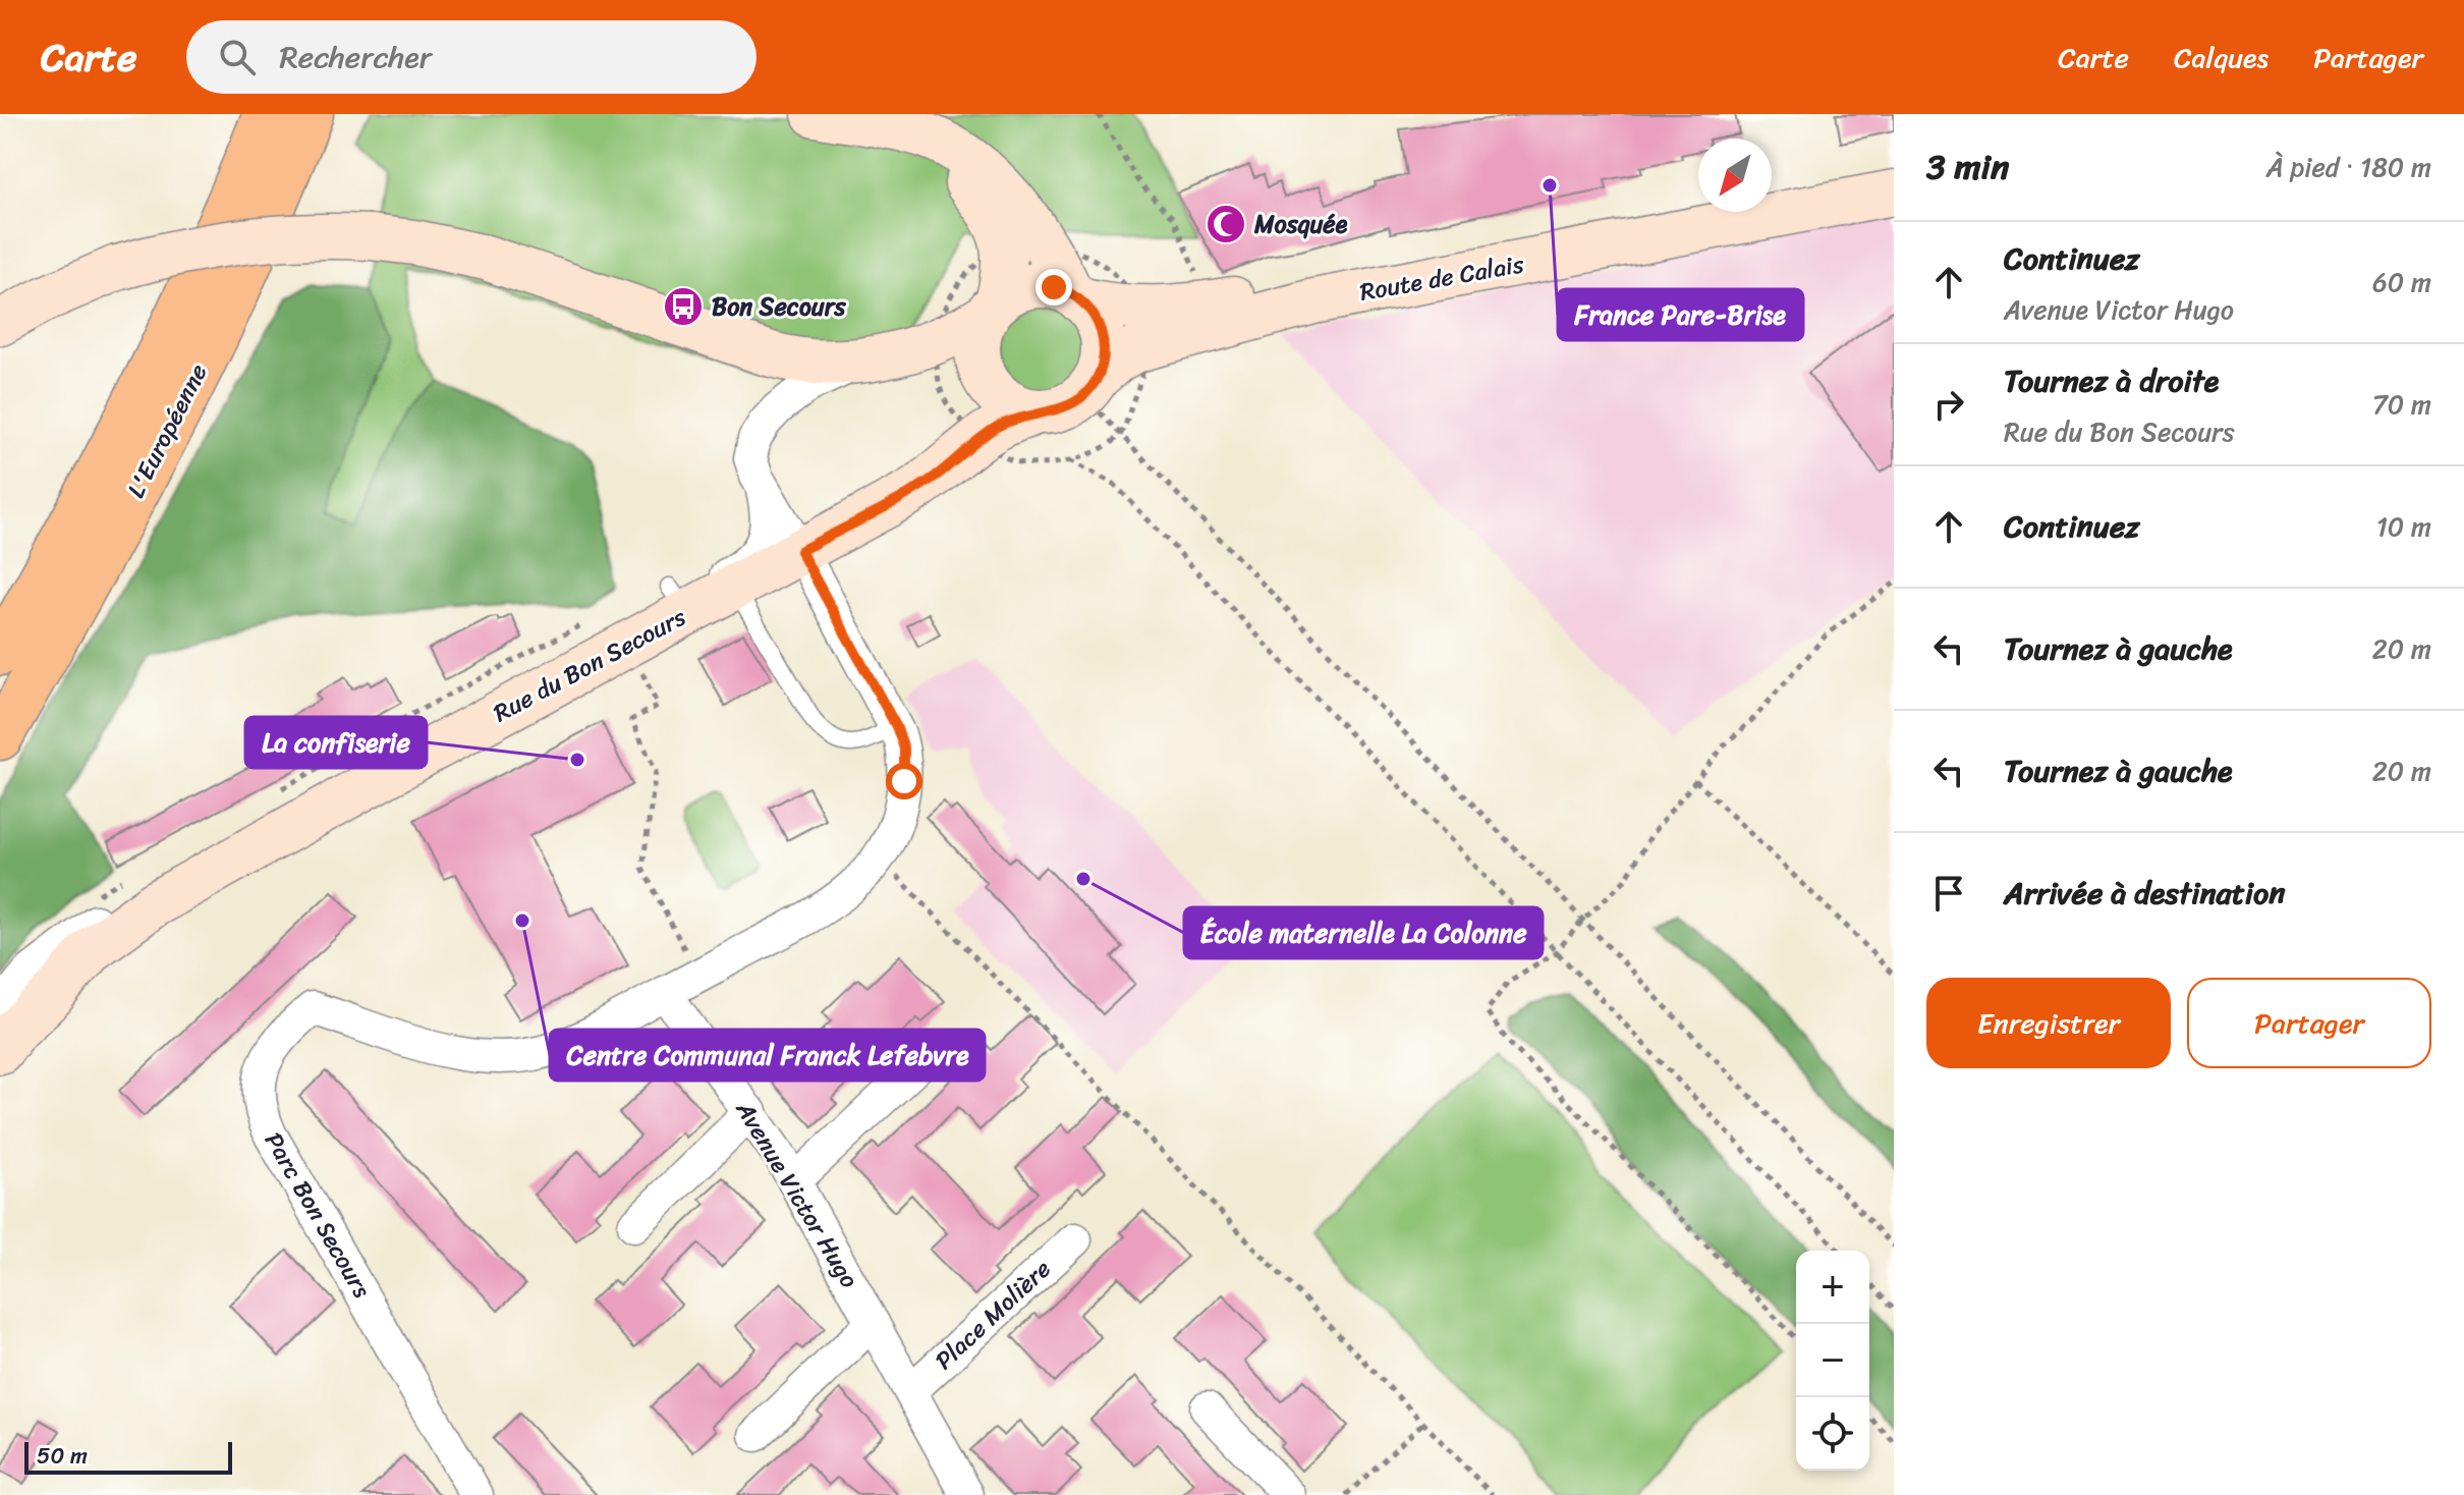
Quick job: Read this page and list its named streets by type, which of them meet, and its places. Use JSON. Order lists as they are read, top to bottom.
{
  "streets": {
    "highway": ["L'Européenne"],
    "main road": ["Route de Calais", "Rue du Bon Secours"],
    "street": ["Avenue Victor Hugo", "Parc Bon Secours", "Place Molière"]
  },
  "crossings": [
    ["Route de Calais", "Rue du Bon Secours"],
    ["Avenue Victor Hugo", "Parc Bon Secours"],
    ["Avenue Victor Hugo", "Place Molière"]
  ],
  "places": {
    "other": [
      "France Pare-Brise",
      "La confiserie",
      "École maternelle La Colonne",
      "Centre Communal Franck Lefebvre"
    ],
    "mosque": ["Mosquée"],
    "bus stop": ["Bon Secours"]
  },
  "scale_bar": "50 m",
  "north": "bottom left",
  "page": {
    "header": "Carte",
    "search": "Rechercher",
    "nav": ["Carte", "Calques", "Partager"],
    "heading": ["3 min", "À pied · 180 m"],
    "list": [
      ["Continuez", "Avenue Victor Hugo", "60 m"],
      ["Tournez à droite", "Rue du Bon Secours", "70 m"],
      ["Continuez", "10 m"],
      ["Tournez à gauche", "20 m"],
      ["Tournez à gauche", "20 m"],
      "Arrivée à destination"
    ],
    "buttons": ["Enregistrer", "Partager"],
    "map_buttons": ["+", "−"],
    "scale": "50 m"
  }
}
